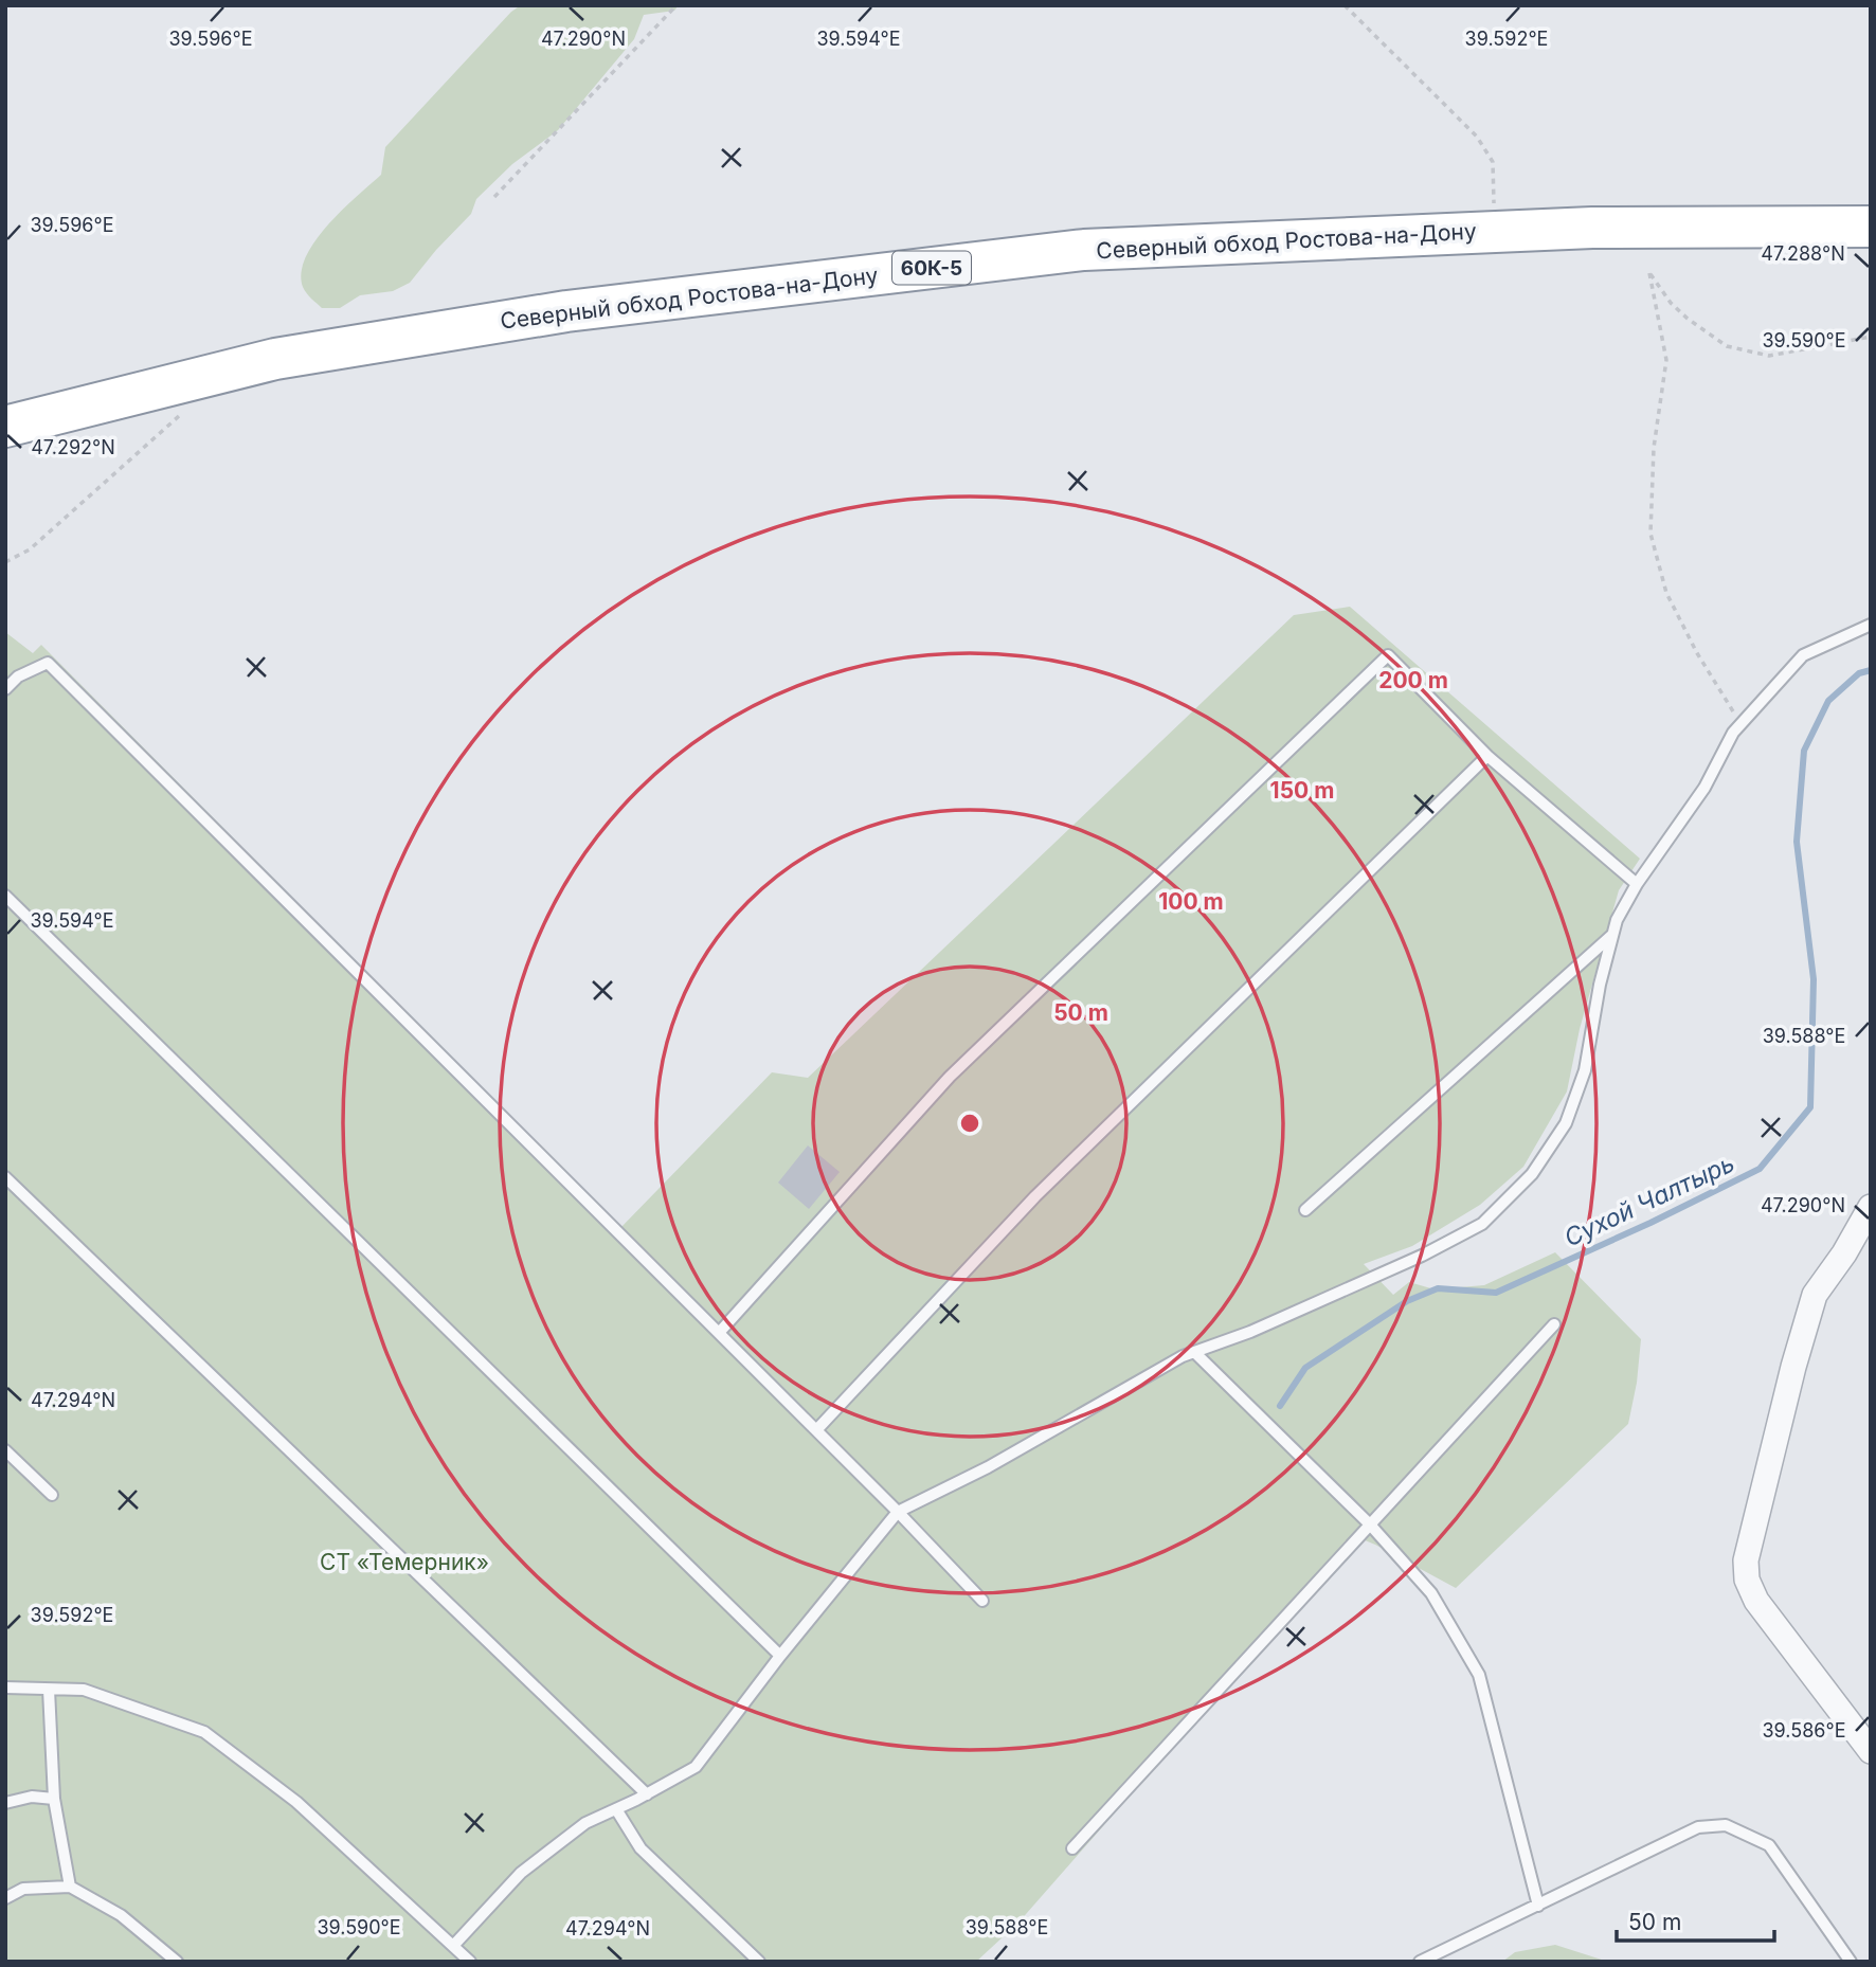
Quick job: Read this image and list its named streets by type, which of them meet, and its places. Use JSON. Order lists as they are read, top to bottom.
{
  "streets": {
    "highway": ["Северный обход Ростова-на-Дону", "60К-5"]
  },
  "water": ["Сухой Чалтырь"],
  "parks": ["СТ «Темерник»"],
  "scale_bar": "50 m",
  "coordinates": [
    "47.290°N",
    "39.596°E",
    "39.594°E",
    "39.592°E",
    "47.288°N",
    "39.590°E",
    "47.292°N",
    "39.588°E",
    "47.294°N",
    "39.586°E"
  ],
  "rings": [
    "200 m",
    "150 m",
    "100 m",
    "50 m"
  ]
}
